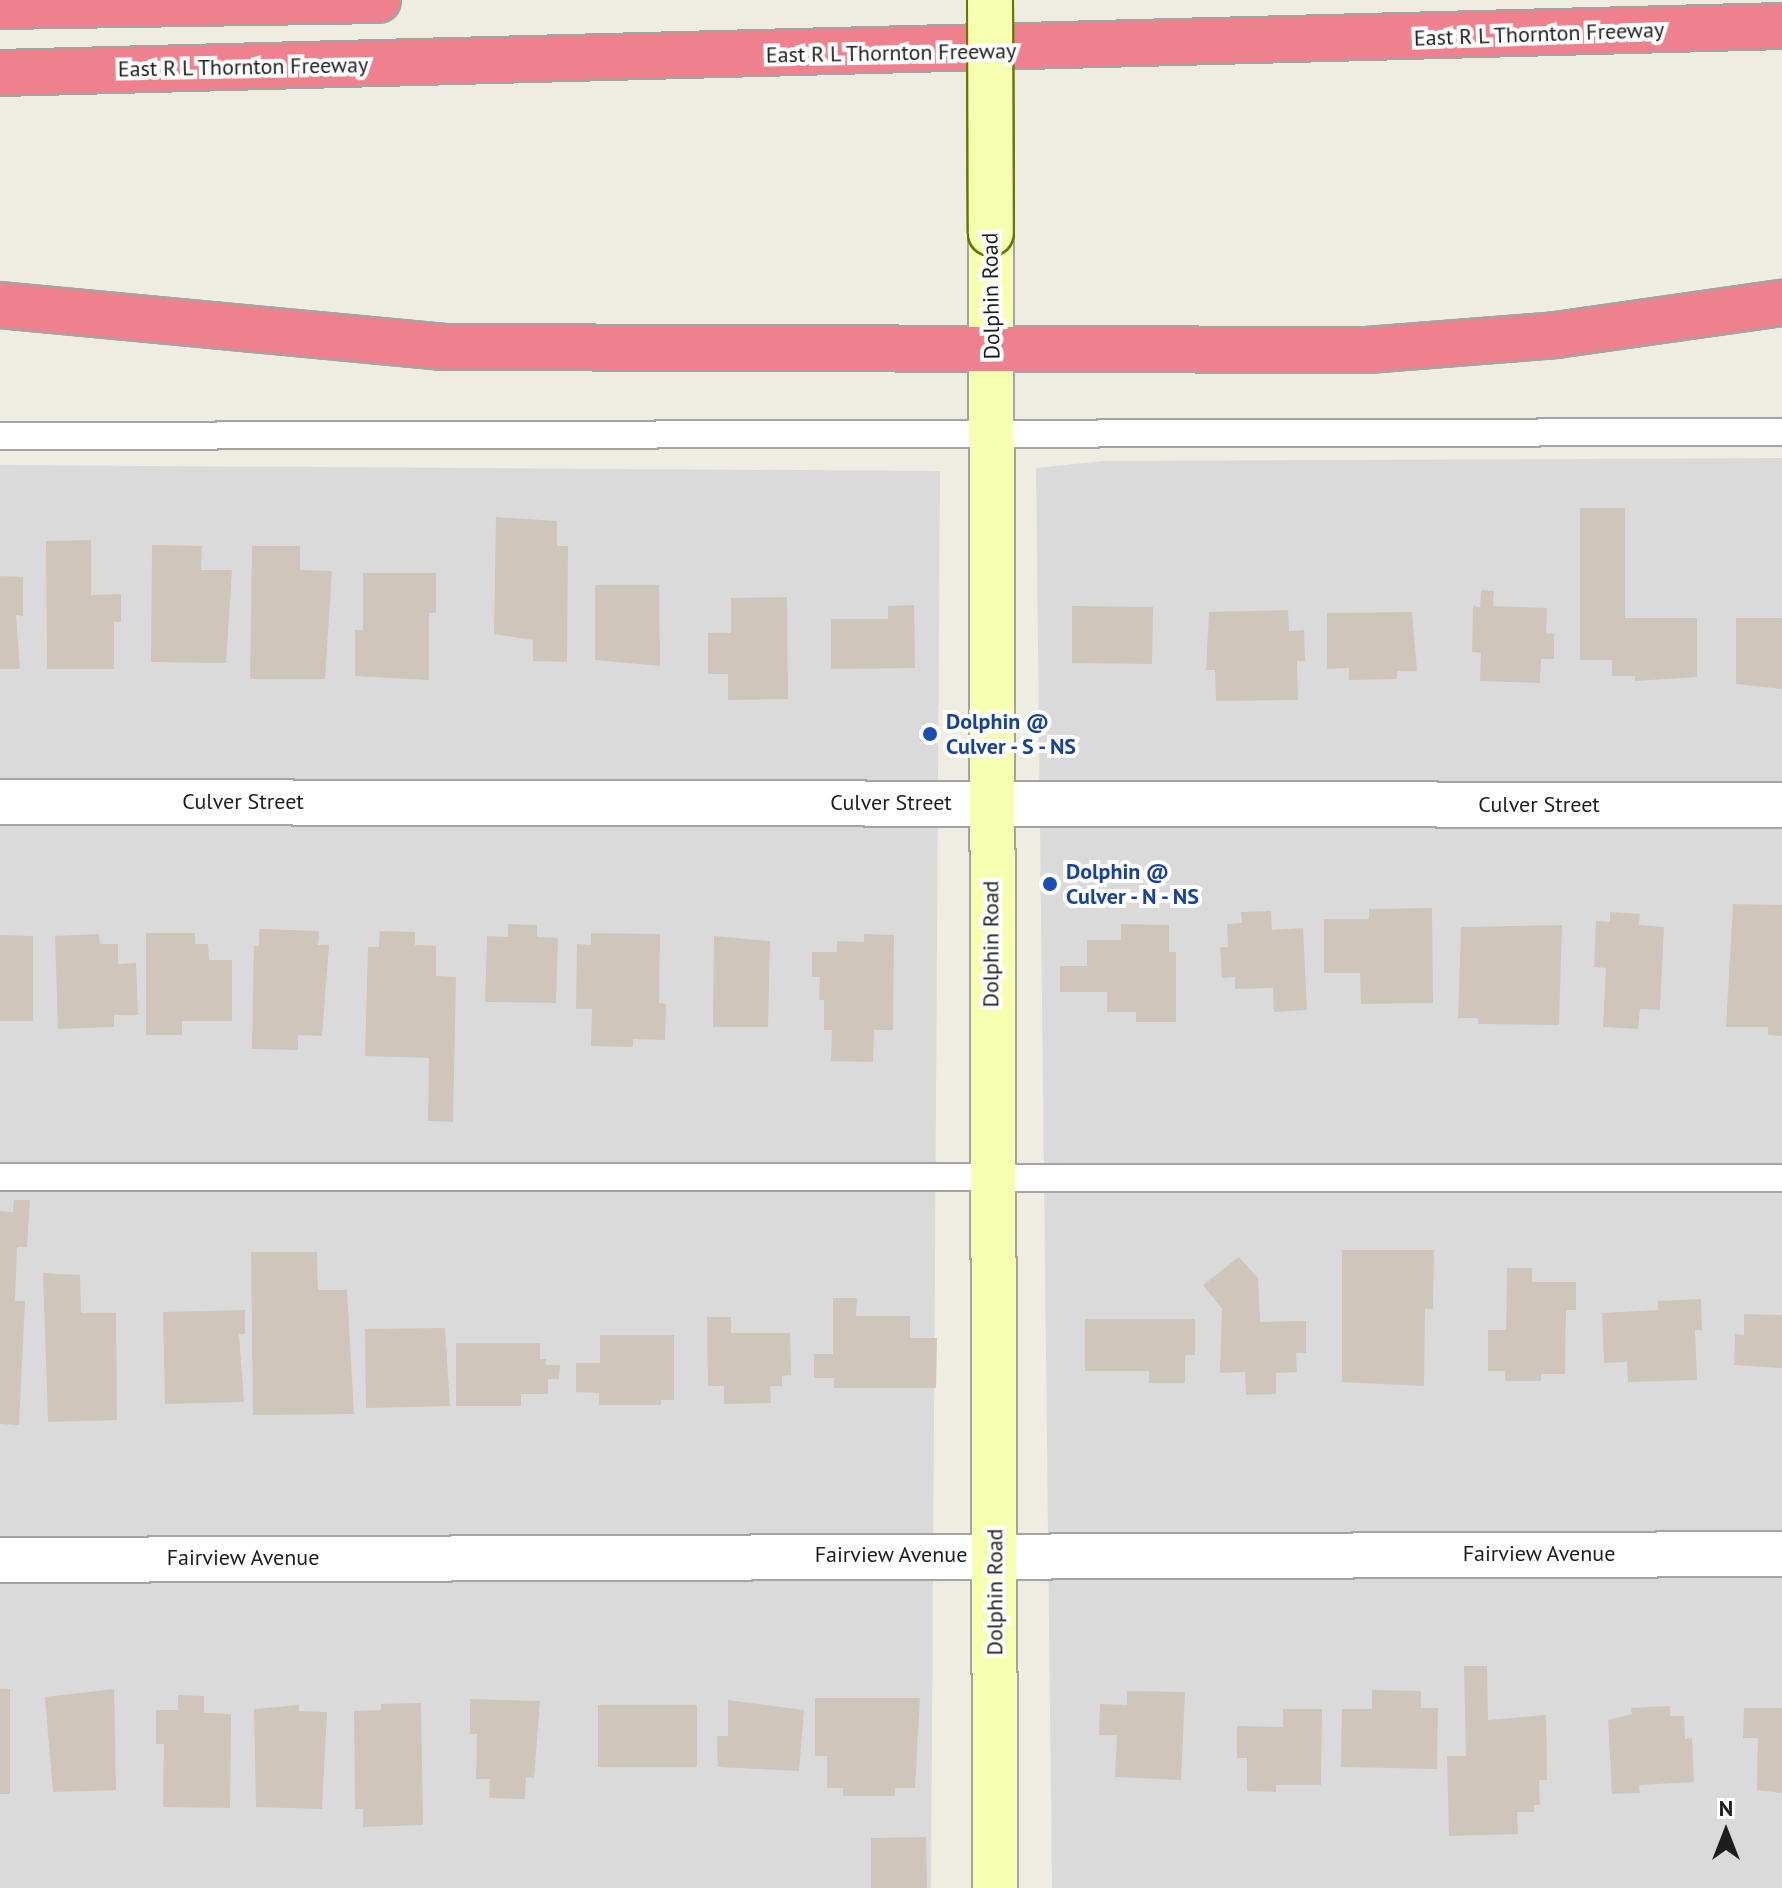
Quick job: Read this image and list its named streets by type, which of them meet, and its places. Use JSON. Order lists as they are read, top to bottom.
{
  "streets": {
    "highway": ["East R L Thornton Freeway"],
    "main road": ["Dolphin Road"],
    "street": ["Culver Street", "Fairview Avenue"]
  },
  "crossings": [
    ["Dolphin Road", "Culver Street"],
    ["Dolphin Road", "Fairview Avenue"]
  ],
  "places": ["Dolphin @ Culver - S - NS", "Dolphin @ Culver - N - NS"],
  "north": "top"
}
